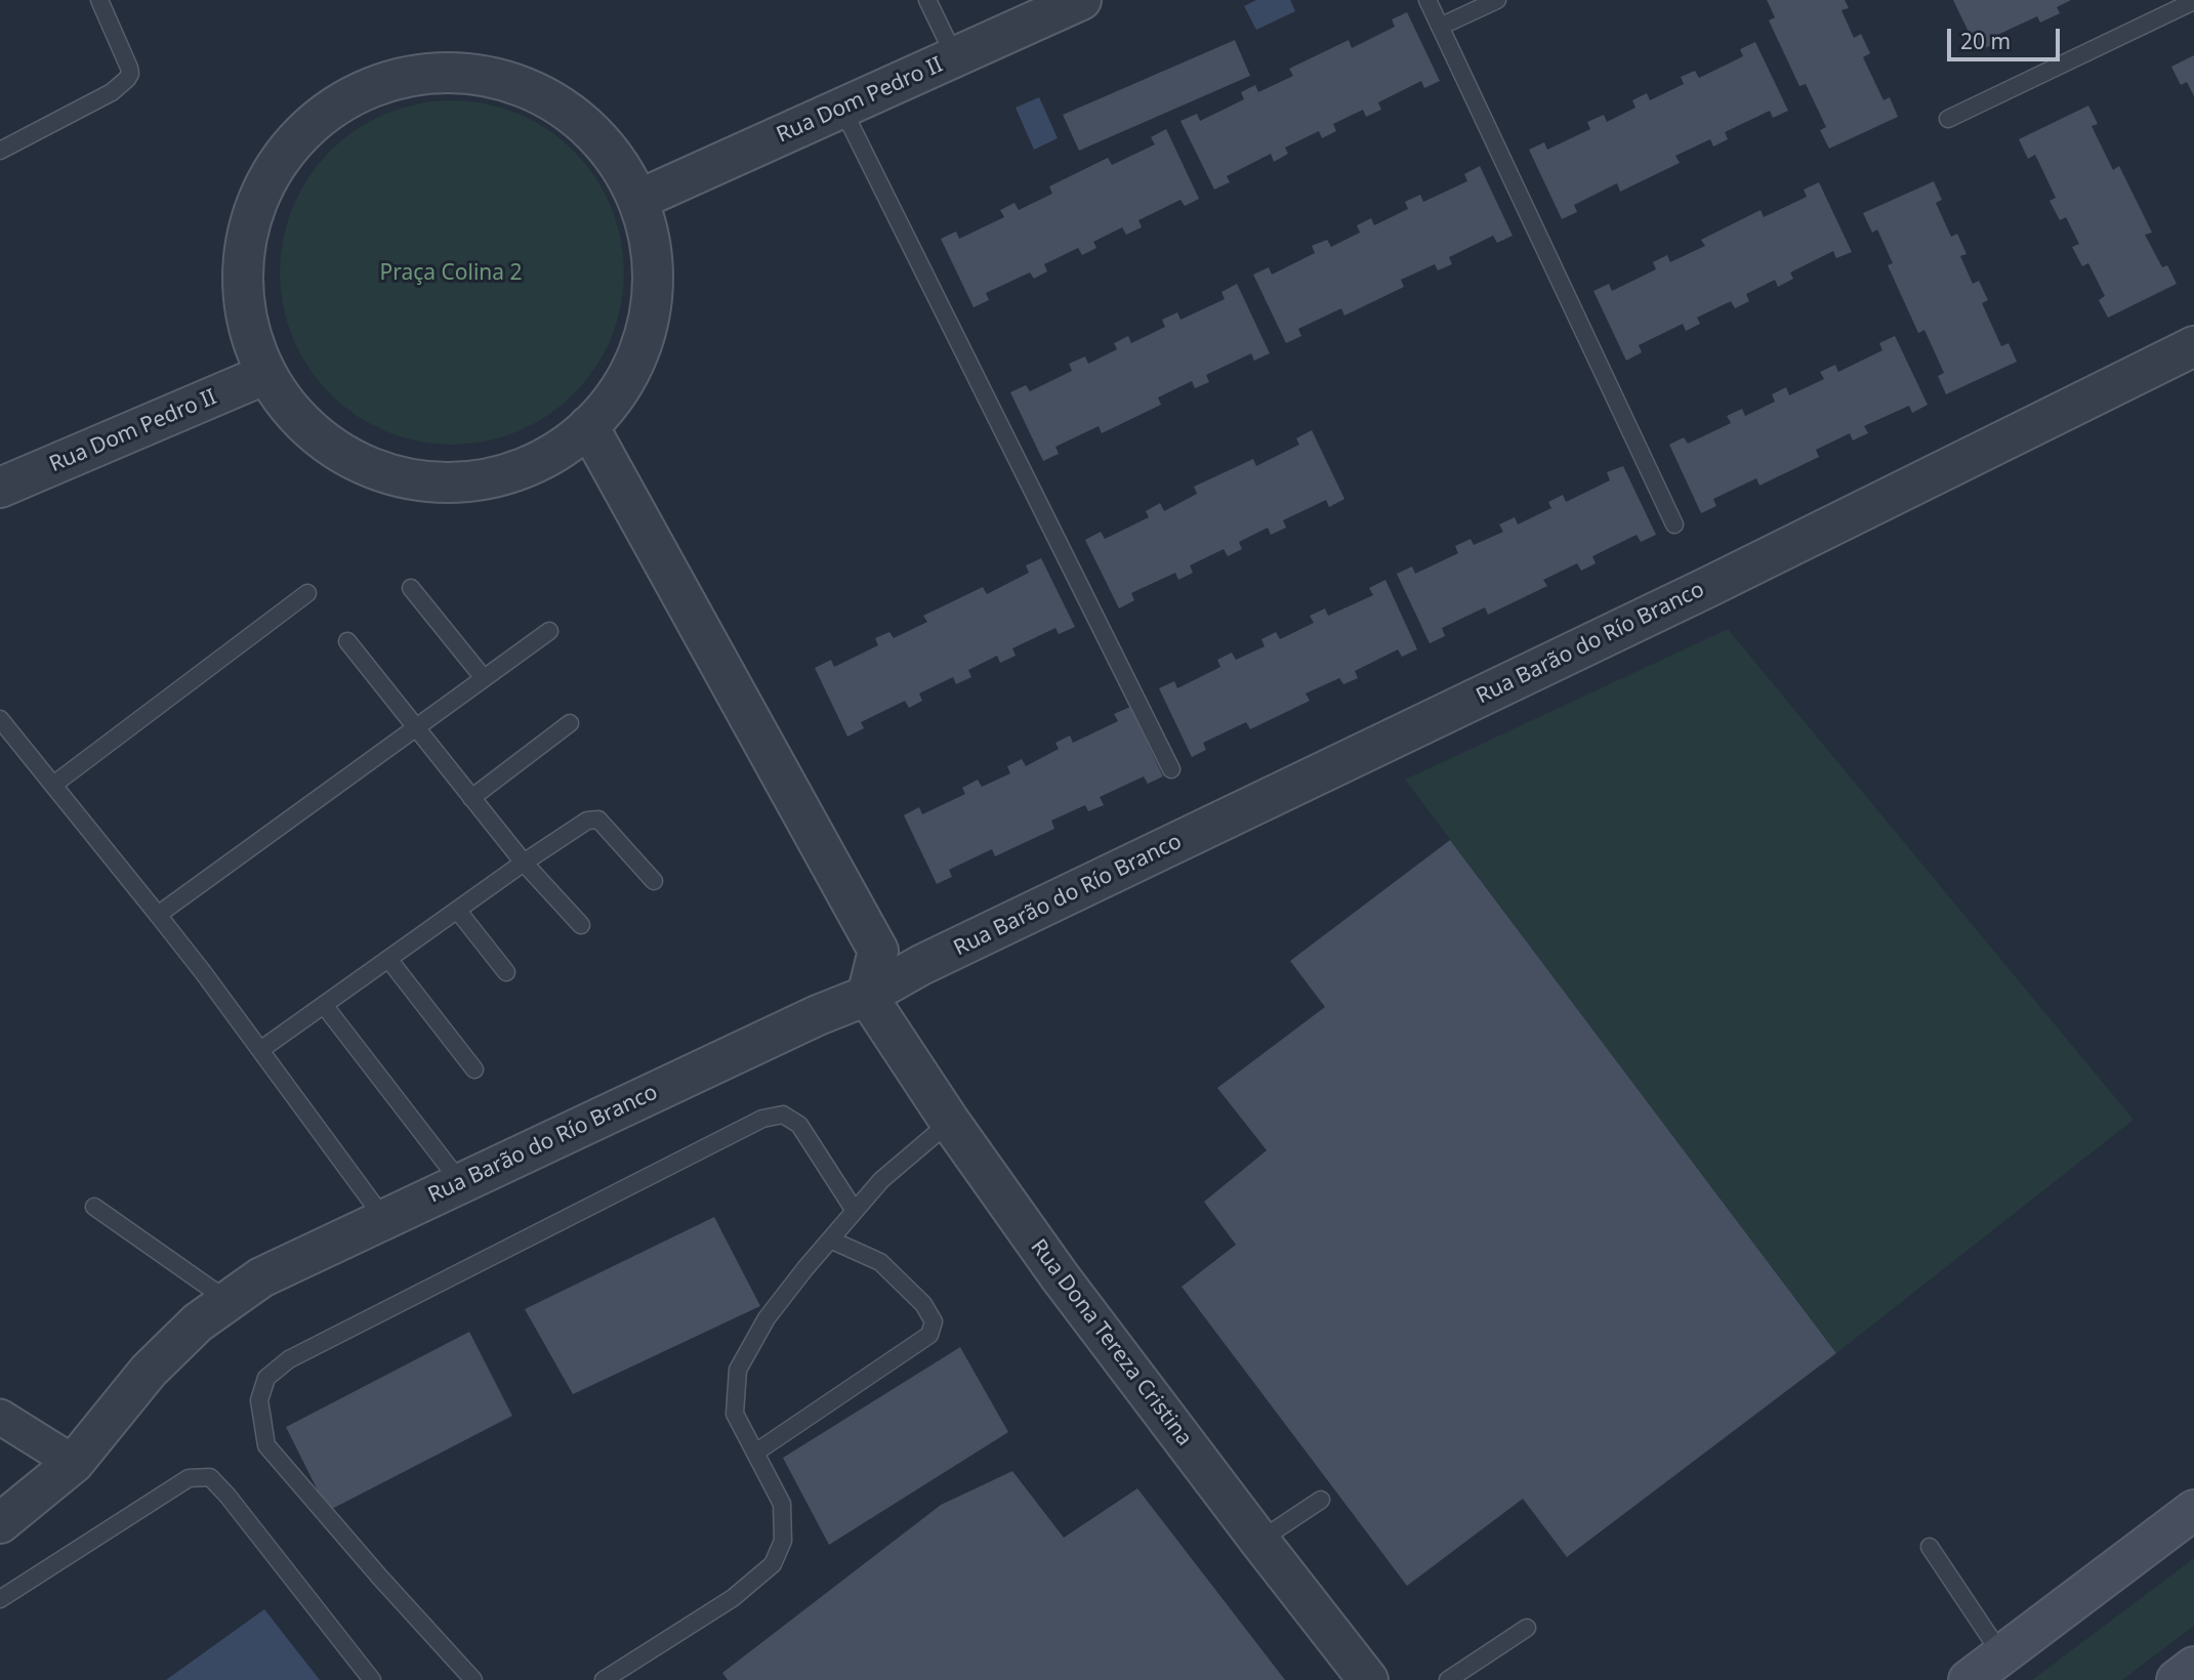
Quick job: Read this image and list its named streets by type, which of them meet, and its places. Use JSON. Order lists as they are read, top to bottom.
{
  "streets": {
    "street": ["Rua Dom Pedro II", "Rua Barão do Río Branco", "Rua Dona Tereza Cristina"]
  },
  "crossings": [
    ["Rua Barão do Río Branco", "Rua Dona Tereza Cristina"]
  ],
  "parks": ["Praça Colina 2"],
  "scale_bar": "20 m"
}
